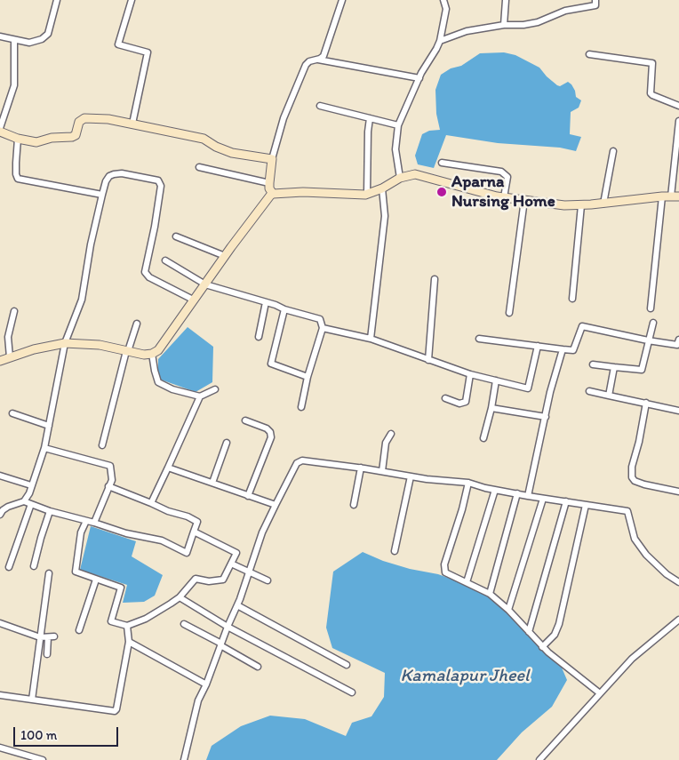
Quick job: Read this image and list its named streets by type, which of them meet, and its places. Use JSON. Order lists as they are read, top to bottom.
{
  "water": ["Kamalapur Jheel"],
  "places": ["Aparna Nursing Home"],
  "scale_bar": "100 m"
}
